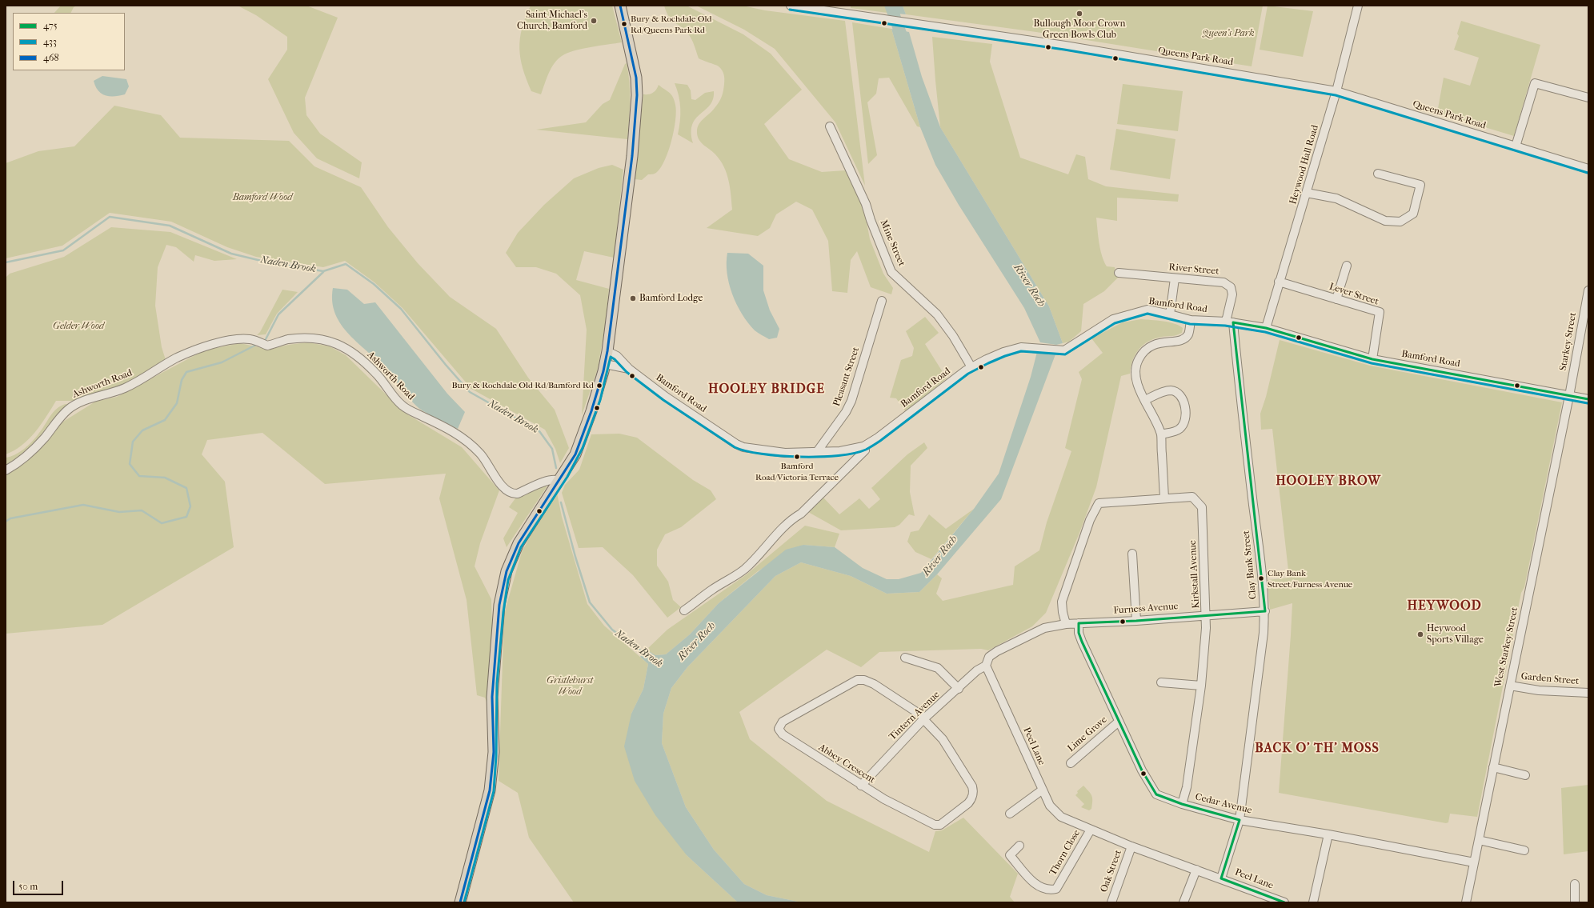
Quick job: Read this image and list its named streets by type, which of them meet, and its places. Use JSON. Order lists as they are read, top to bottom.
{
  "streets": {
    "street": [
      "Queens Park Road",
      "Heywood Hall Road",
      "Mine Street",
      "River Street",
      "Lever Street",
      "Bamford Road",
      "Starkey Street",
      "Ashworth Road",
      "Pleasant Street",
      "Clay Bank Street",
      "Kirkstall Avenue",
      "Furness Avenue",
      "West Starkey Street",
      "Garden Street",
      "Tintern Avenue",
      "Lime Grove",
      "Peel Lane",
      "Abbey Crescent",
      "Cedar Avenue",
      "Thorn Close",
      "Oak Street"
    ]
  },
  "crossings": [
    ["Queens Park Road", "Heywood Hall Road"],
    ["Heywood Hall Road", "Lever Street"],
    ["Heywood Hall Road", "Bamford Road"],
    ["Mine Street", "Bamford Road"],
    ["River Street", "Bamford Road"],
    ["River Street", "Clay Bank Street"],
    ["Lever Street", "Bamford Road"],
    ["Bamford Road", "Starkey Street"],
    ["Bamford Road", "Pleasant Street"],
    ["Bamford Road", "Clay Bank Street"],
    ["Bamford Road", "West Starkey Street"],
    ["Starkey Street", "West Starkey Street"],
    ["Clay Bank Street", "Furness Avenue"],
    ["Clay Bank Street", "Peel Lane"],
    ["Clay Bank Street", "Cedar Avenue"],
    ["Kirkstall Avenue", "Furness Avenue"],
    ["Kirkstall Avenue", "Cedar Avenue"],
    ["Furness Avenue", "Cedar Avenue"],
    ["West Starkey Street", "Garden Street"],
    ["West Starkey Street", "Cedar Avenue"],
    ["Tintern Avenue", "Peel Lane"],
    ["Tintern Avenue", "Abbey Crescent"],
    ["Lime Grove", "Cedar Avenue"],
    ["Peel Lane", "Thorn Close"],
    ["Peel Lane", "Oak Street"]
  ],
  "districts": [
    "HOOLEY BRIDGE",
    "HOOLEY BROW",
    "HEYWOOD",
    "BACK O' TH' MOSS"
  ],
  "water": ["Naden Brook", "River Roch"],
  "parks": [
    "Queen's Park",
    "Bamford Wood",
    "Gelder Wood",
    "Gristlehurst Wood"
  ],
  "places": [
    "Bullough Moor Crown Green Bowls Club",
    "Saint Michael's Church, Bamford",
    "Bury & Rochdale Old Rd/Queens Park Rd",
    "Bamford Lodge",
    "Bury & Rochdale Old Rd/Bamford Rd",
    "Bamford Road/Victoria Terrace",
    "Clay Bank Street/Furness Avenue",
    "Heywood Sports Village"
  ],
  "lines": ["transit line 468", "transit line 433", "transit line 475"],
  "legend": ["475", "433", "468"],
  "scale_bar": "50 m"
}
